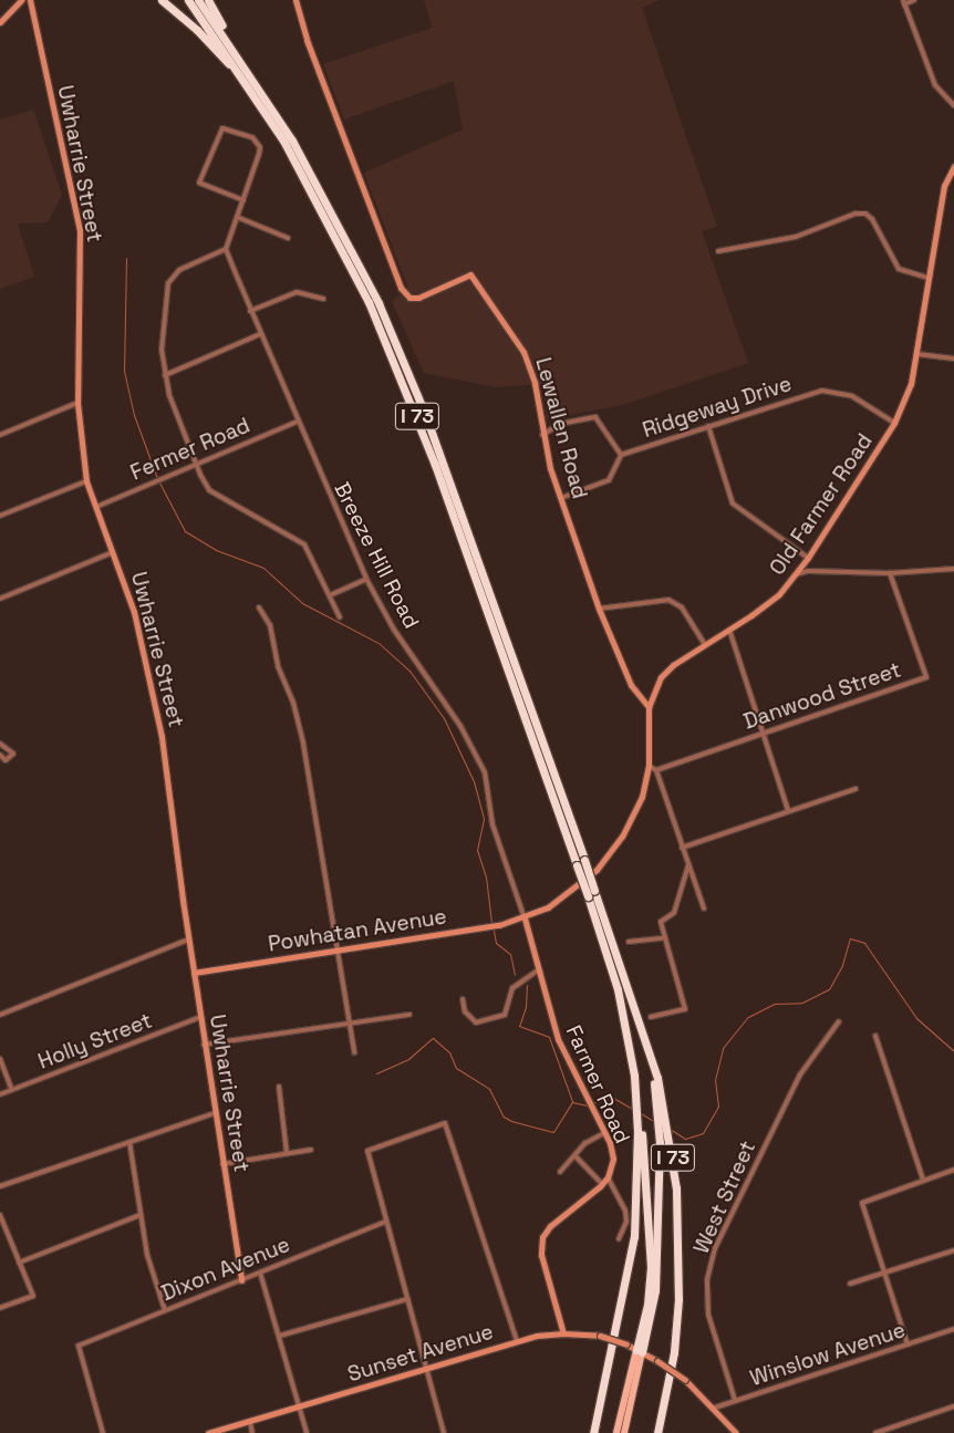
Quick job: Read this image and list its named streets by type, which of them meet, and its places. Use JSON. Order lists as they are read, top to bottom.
{
  "streets": {
    "highway": ["I 73"],
    "street": [
      "Uwharrie Street",
      "Ridgeway Drive",
      "Lewallen Road",
      "Fermer Road",
      "Old Farmer Road",
      "Breeze Hill Road",
      "Danwood Street",
      "Powhatan Avenue",
      "Holly Street",
      "Farmer Road",
      "West Street",
      "Dixon Avenue",
      "Sunset Avenue",
      "Winslow Avenue"
    ]
  },
  "crossings": [
    ["Uwharrie Street", "Fermer Road"],
    ["Uwharrie Street", "Powhatan Avenue"],
    ["Uwharrie Street", "Holly Street"],
    ["Uwharrie Street", "Dixon Avenue"],
    ["Ridgeway Drive", "Lewallen Road"],
    ["Ridgeway Drive", "Old Farmer Road"],
    ["Lewallen Road", "Old Farmer Road"],
    ["Fermer Road", "Breeze Hill Road"],
    ["Old Farmer Road", "Breeze Hill Road"],
    ["Old Farmer Road", "Powhatan Avenue"],
    ["Old Farmer Road", "Farmer Road"],
    ["Breeze Hill Road", "Powhatan Avenue"],
    ["Breeze Hill Road", "Farmer Road"],
    ["Powhatan Avenue", "Farmer Road"],
    ["Farmer Road", "Sunset Avenue"],
    ["West Street", "Winslow Avenue"],
    ["Sunset Avenue", "Winslow Avenue"]
  ]
}
